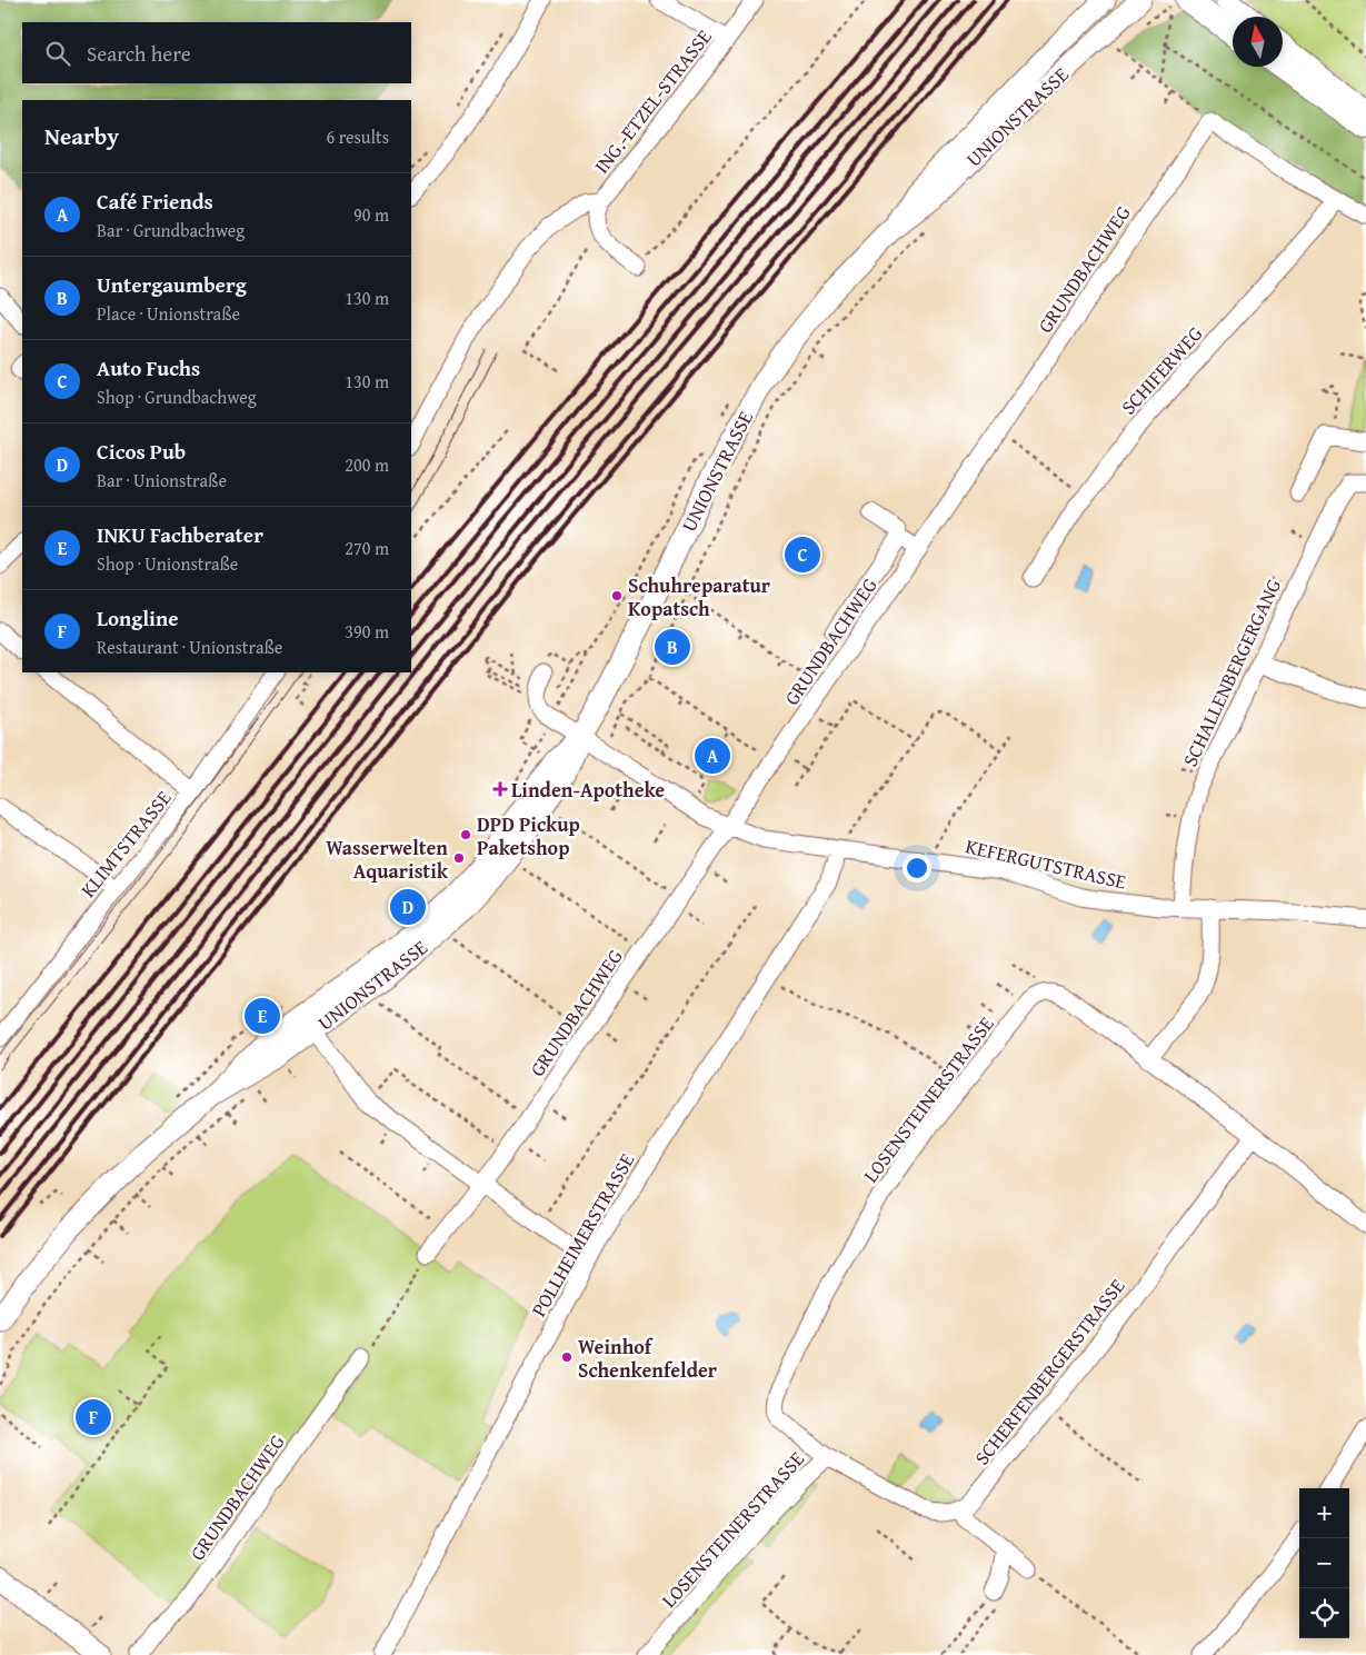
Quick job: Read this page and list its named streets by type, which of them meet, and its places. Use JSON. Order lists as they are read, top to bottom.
{
  "streets": {
    "main road": ["UNIONSTRASSE"],
    "street": [
      "ING.-ETZEL-STRASSE",
      "GRUNDBACHWEG",
      "SCHIFERWEG",
      "SCHALLENBERGERGANG",
      "KLIMTSTRASSE",
      "KEFERGUTSTRASSE",
      "LOSENSTEINERSTRASSE",
      "POLLHEIMERSTRASSE",
      "SCHERFENBERGERSTRASSE"
    ]
  },
  "crossings": [
    ["UNIONSTRASSE", "KEFERGUTSTRASSE"],
    ["GRUNDBACHWEG", "KEFERGUTSTRASSE"],
    ["SCHALLENBERGERGANG", "KEFERGUTSTRASSE"],
    ["KEFERGUTSTRASSE", "POLLHEIMERSTRASSE"],
    ["LOSENSTEINERSTRASSE", "SCHERFENBERGERSTRASSE"]
  ],
  "places": {
    "other": [
      "Schuhreparatur Kopatsch",
      "DPD Pickup Paketshop",
      "Wasserwelten Aquaristik",
      "Weinhof Schenkenfelder"
    ],
    "health": ["Linden-Apotheke"]
  },
  "north": "top",
  "page": {
    "search": "Search here",
    "heading": ["Nearby", "6 results"],
    "list": [
      {
        "mark": "A",
        "name": "Café Friends",
        "note": "Bar · Grundbachweg",
        "value": "90 m"
      },
      {
        "mark": "B",
        "name": "Untergaumberg",
        "note": "Place · Unionstraße",
        "value": "130 m"
      },
      {
        "mark": "C",
        "name": "Auto Fuchs",
        "note": "Shop · Grundbachweg",
        "value": "130 m"
      },
      {
        "mark": "D",
        "name": "Cicos Pub",
        "note": "Bar · Unionstraße",
        "value": "200 m"
      },
      {
        "mark": "E",
        "name": "INKU Fachberater",
        "note": "Shop · Unionstraße",
        "value": "270 m"
      },
      {
        "mark": "F",
        "name": "Longline",
        "note": "Restaurant · Unionstraße",
        "value": "390 m"
      }
    ],
    "pins": [
      "C",
      "B",
      "A",
      "D",
      "E",
      "F"
    ],
    "map_buttons": ["+", "−"]
  }
}
